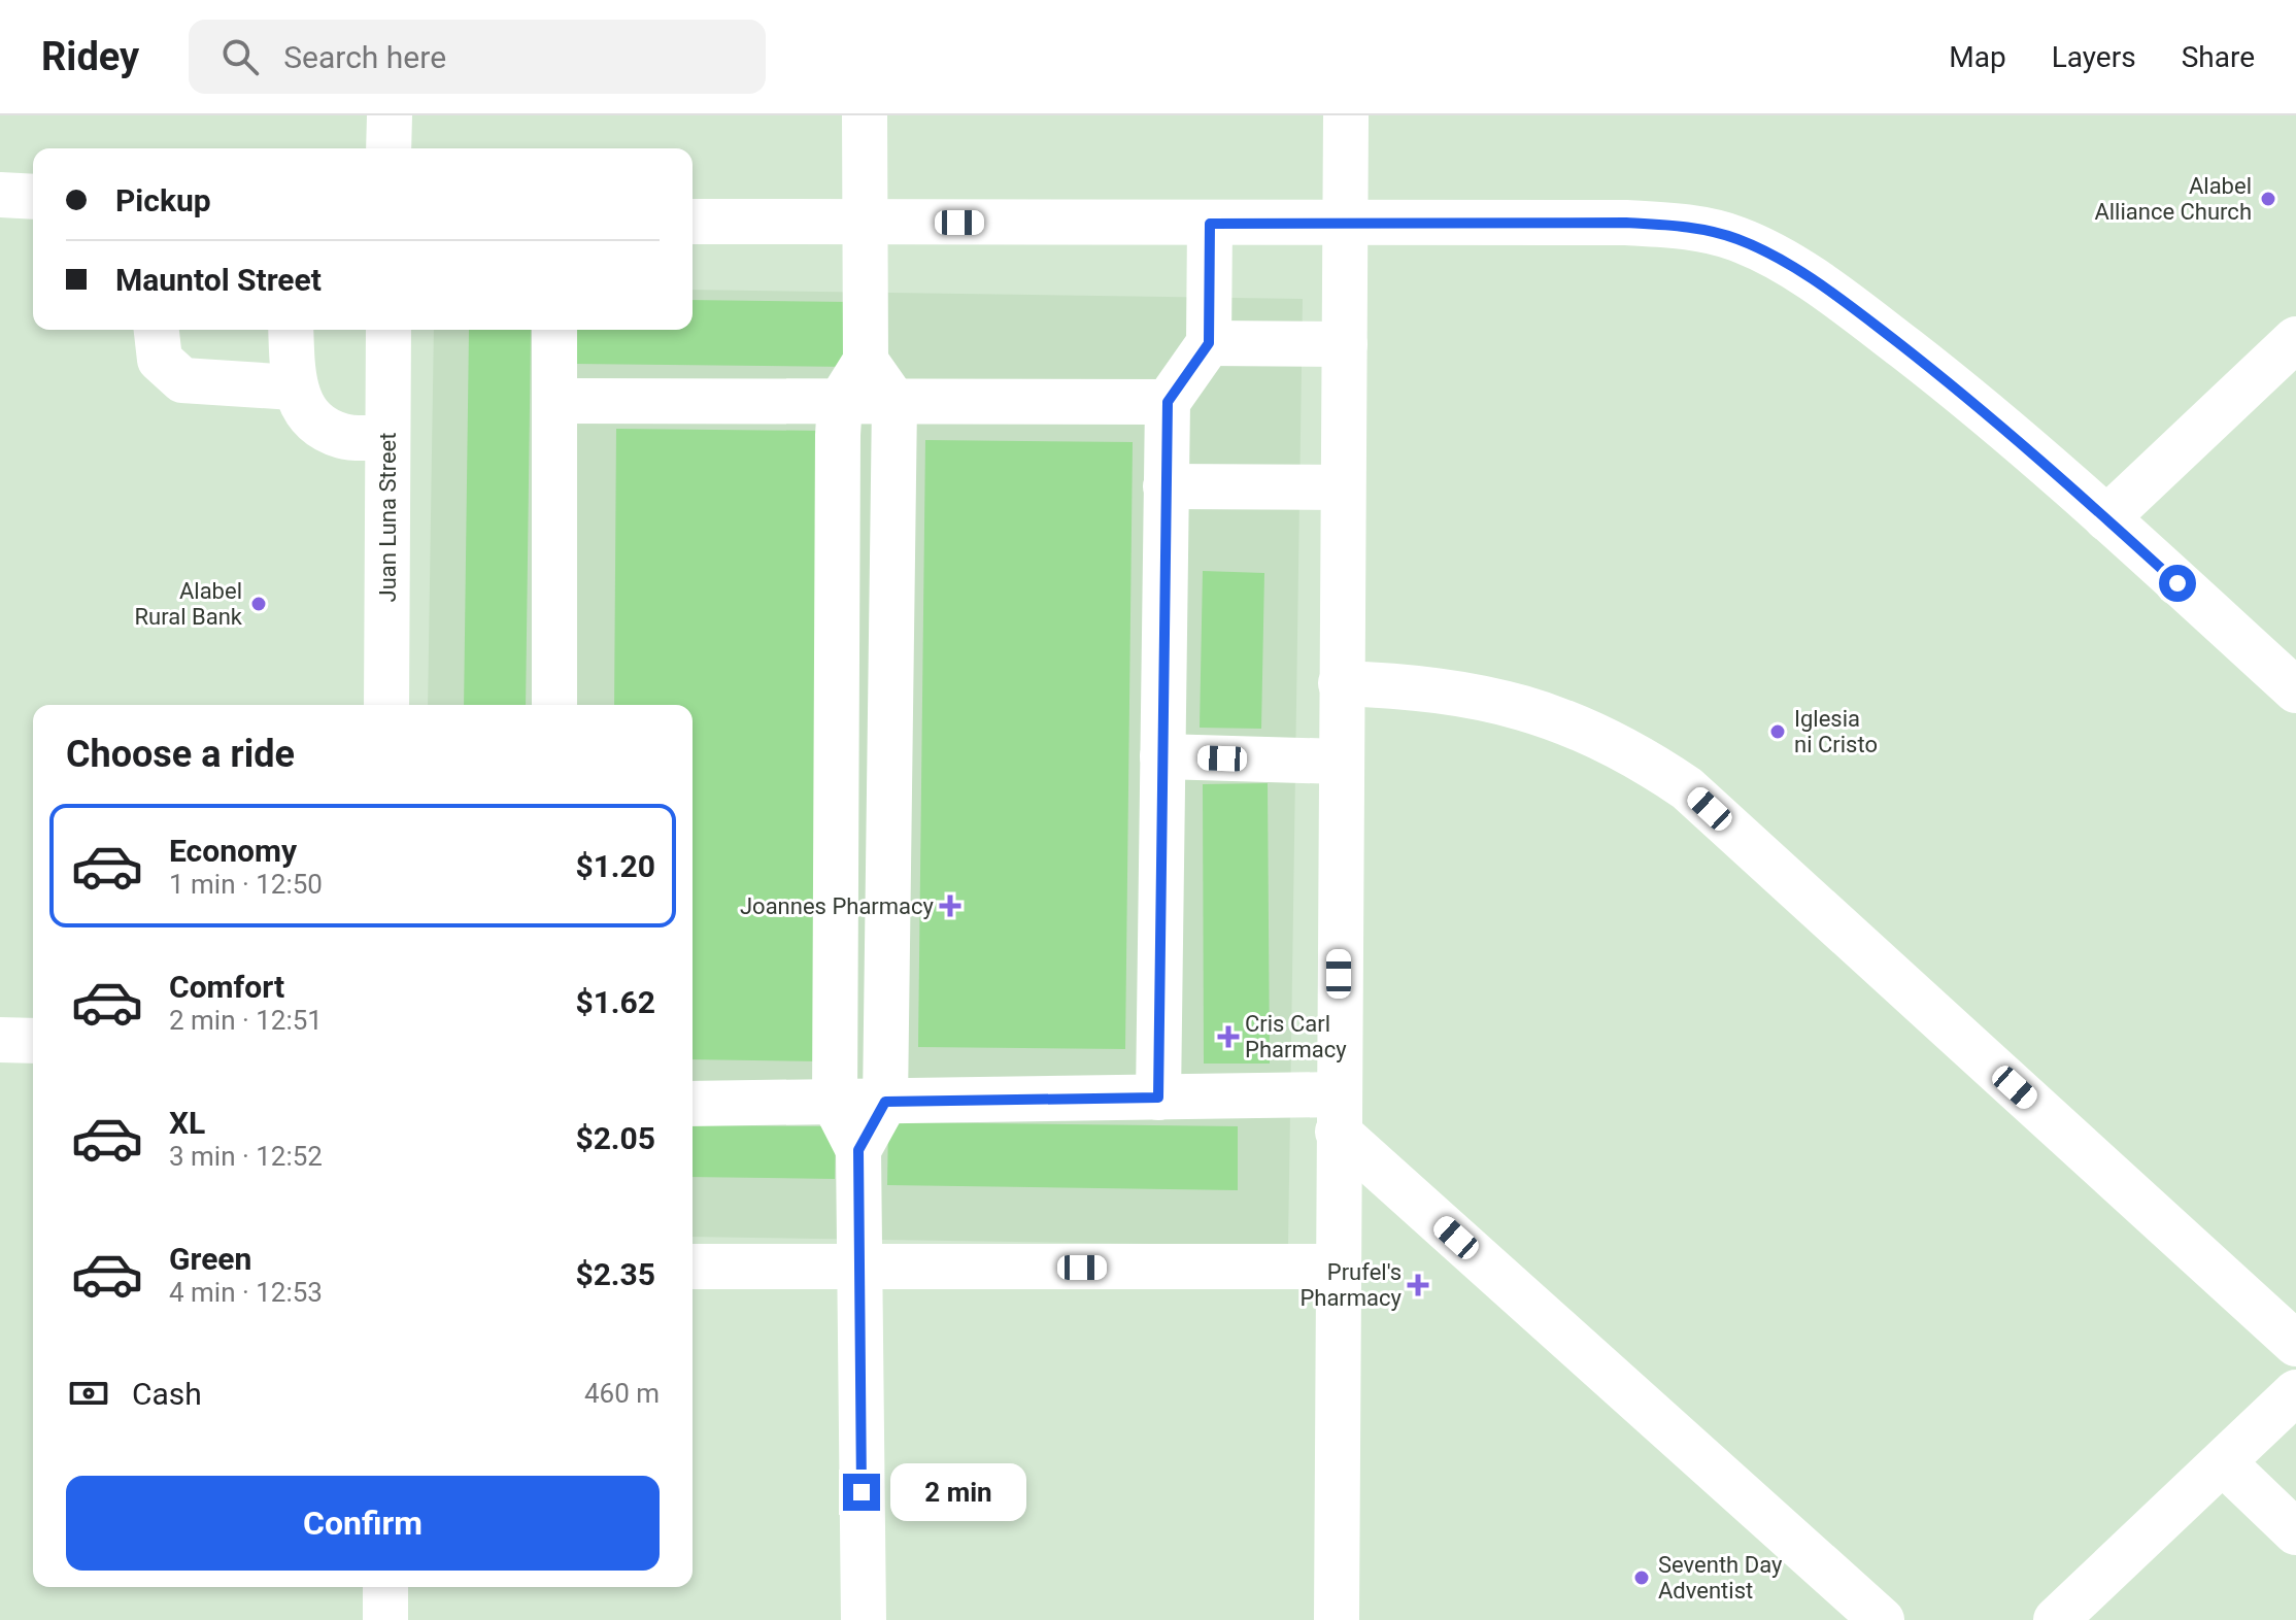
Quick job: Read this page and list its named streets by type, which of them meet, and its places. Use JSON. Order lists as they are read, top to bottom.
{
  "streets": {
    "street": ["Juan Luna Street"]
  },
  "places": {
    "other": [
      "Alabel Alliance Church",
      "Alabel Rural Bank",
      "Iglesia ni Cristo",
      "Seventh Day Adventist"
    ],
    "health": ["Joannes Pharmacy", "Cris Carl Pharmacy", "Prufel's Pharmacy"]
  },
  "page": {
    "header": "Ridey",
    "search": "Search here",
    "nav": ["Map", "Layers", "Share"],
    "banner": ["Pickup", "Mauntol Street"],
    "heading": "Choose a ride",
    "list": [
      {
        "name": "Economy",
        "note": "1 min · 12:50",
        "value": "$1.20"
      },
      {
        "name": "Comfort",
        "note": "2 min · 12:51",
        "value": "$1.62"
      },
      {
        "name": "XL",
        "note": "3 min · 12:52",
        "value": "$2.05"
      },
      {
        "name": "Green",
        "note": "4 min · 12:53",
        "value": "$2.35"
      }
    ],
    "pay": ["Cash", "460 m"],
    "buttons": "Confirm",
    "bubble": "2 min"
  }
}
